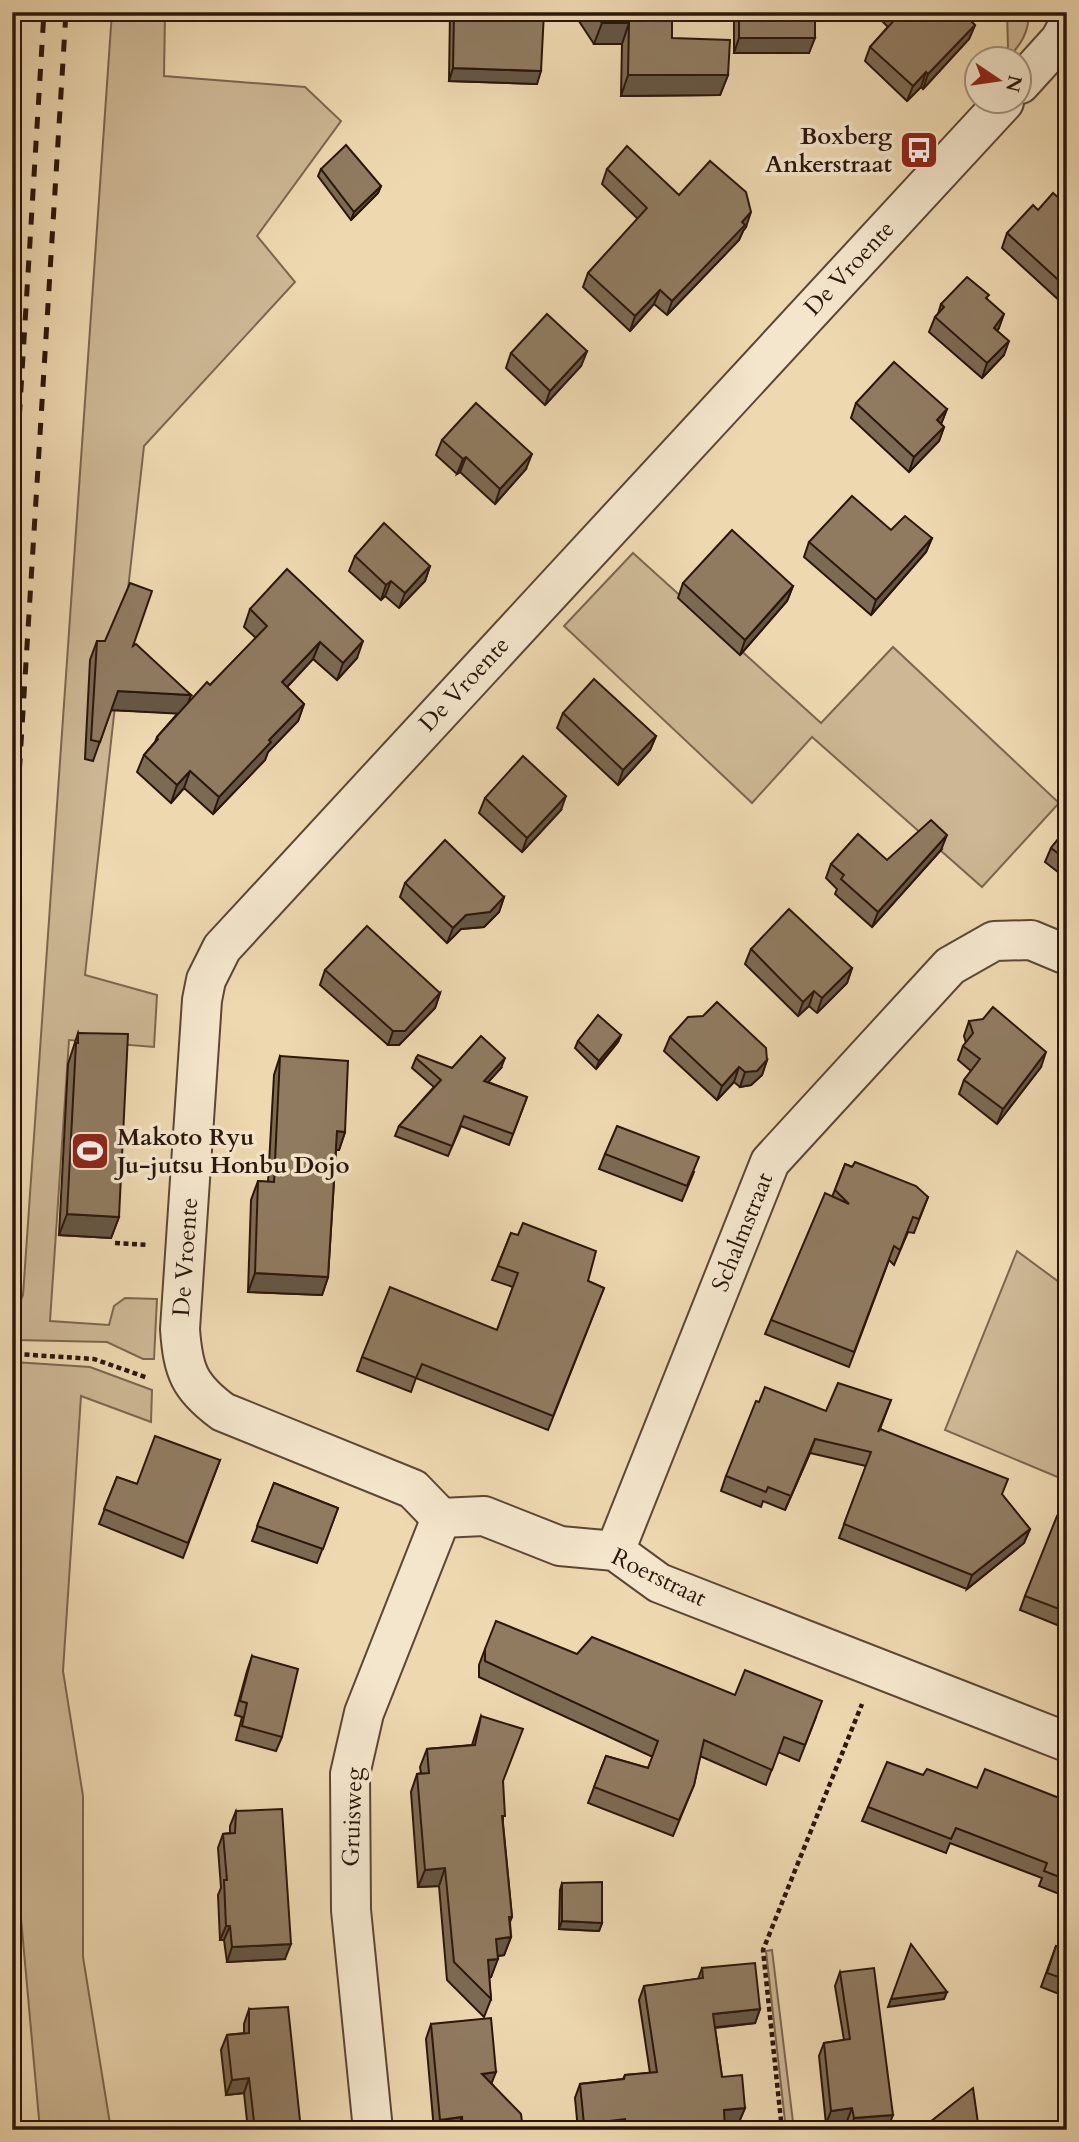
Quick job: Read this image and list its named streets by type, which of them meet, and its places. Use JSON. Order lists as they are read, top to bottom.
{
  "streets": {
    "street": [
      "De Vroente",
      "Schalmstraat",
      "Roerstraat",
      "Gruisweg"
    ]
  },
  "crossings": [
    ["Schalmstraat", "Roerstraat"],
    ["Roerstraat", "Gruisweg"]
  ],
  "places": {
    "bus stop": ["Boxberg Ankerstraat"],
    "sports": ["Makoto Ryu Ju-jutsu Honbu Dojo"]
  },
  "north": "right"
}
